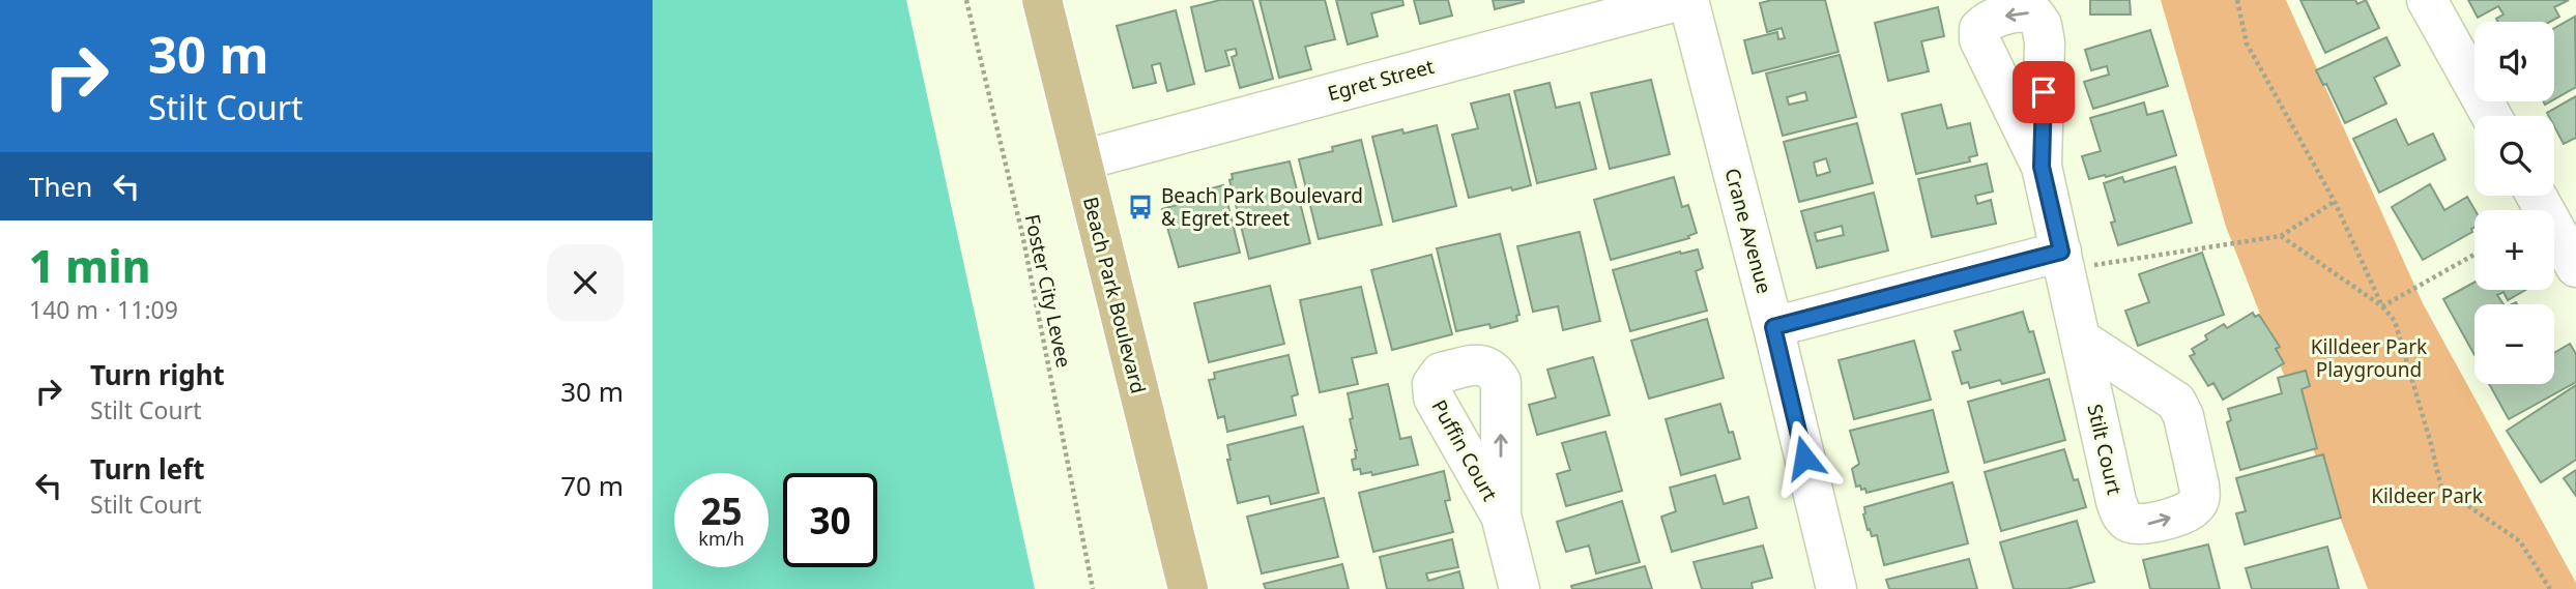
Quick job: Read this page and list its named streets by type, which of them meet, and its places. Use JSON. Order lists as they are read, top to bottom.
{
  "streets": {
    "main road": ["Beach Park Boulevard"],
    "street": ["Egret Street", "Crane Avenue", "Puffin Court"],
    "path": ["Foster City Levee"]
  },
  "crossings": [
    ["Egret Street", "Beach Park Boulevard"]
  ],
  "parks": ["Killdeer Park Playground", "Kildeer Park"],
  "places": {
    "bus stop": ["Beach Park Boulevard & Egret Street"]
  },
  "page": {
    "turn": ["30 m", "Stilt Court"],
    "map_buttons": ["+", "−"],
    "then": "Then",
    "heading": ["1 min", "140 m · 11:09"],
    "list": [
      {
        "name": "Turn right",
        "note": "Stilt Court",
        "value": "30 m"
      },
      {
        "name": "Turn left",
        "note": "Stilt Court",
        "value": "70 m"
      }
    ],
    "speed": "25 km/h",
    "limit": "30"
  }
}
